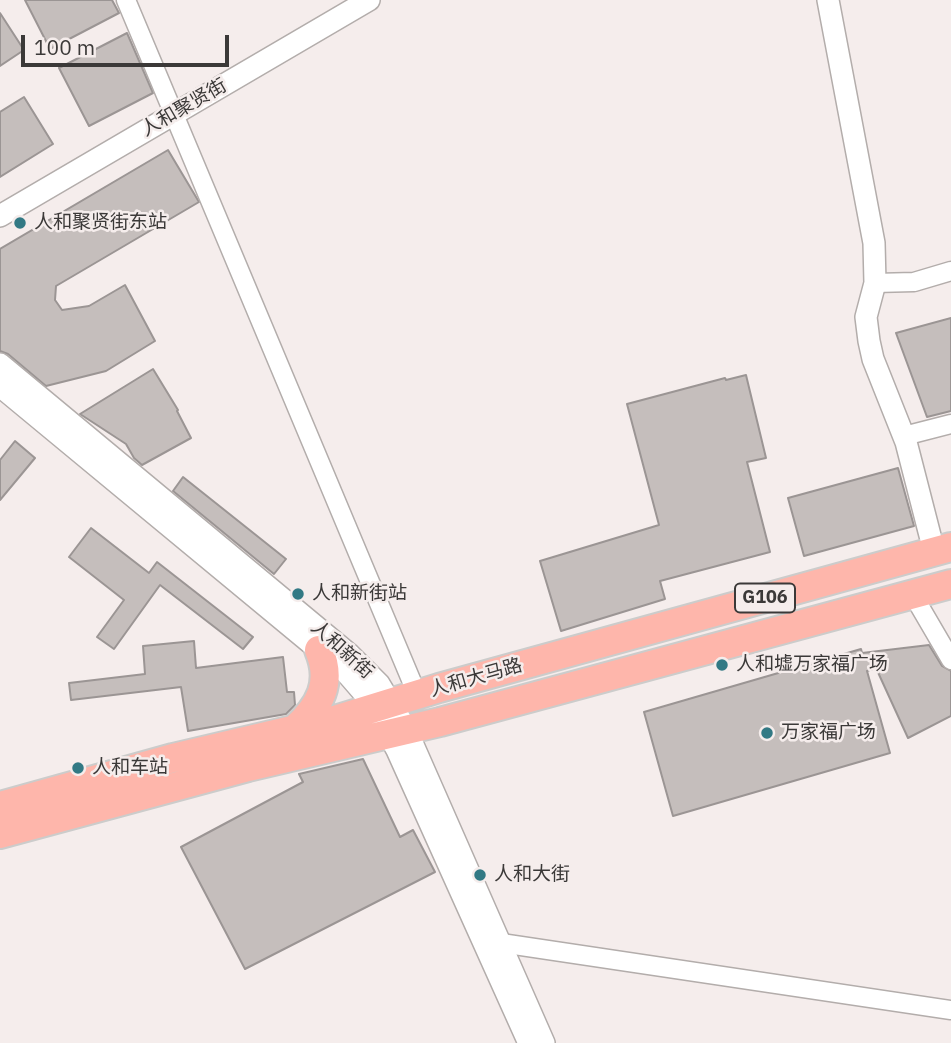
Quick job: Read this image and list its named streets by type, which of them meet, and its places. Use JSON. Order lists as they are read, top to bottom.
{
  "streets": {
    "highway": ["G106", "人和大马路"],
    "street": ["人和聚贤街", "人和新街"]
  },
  "crossings": [
    ["人和新街", "人和大马路"]
  ],
  "places": [
    "人和聚贤街东站",
    "人和新街站",
    "人和墟万家福广场",
    "万家福广场",
    "人和车站",
    "人和大街"
  ],
  "scale_bar": "100 m"
}
